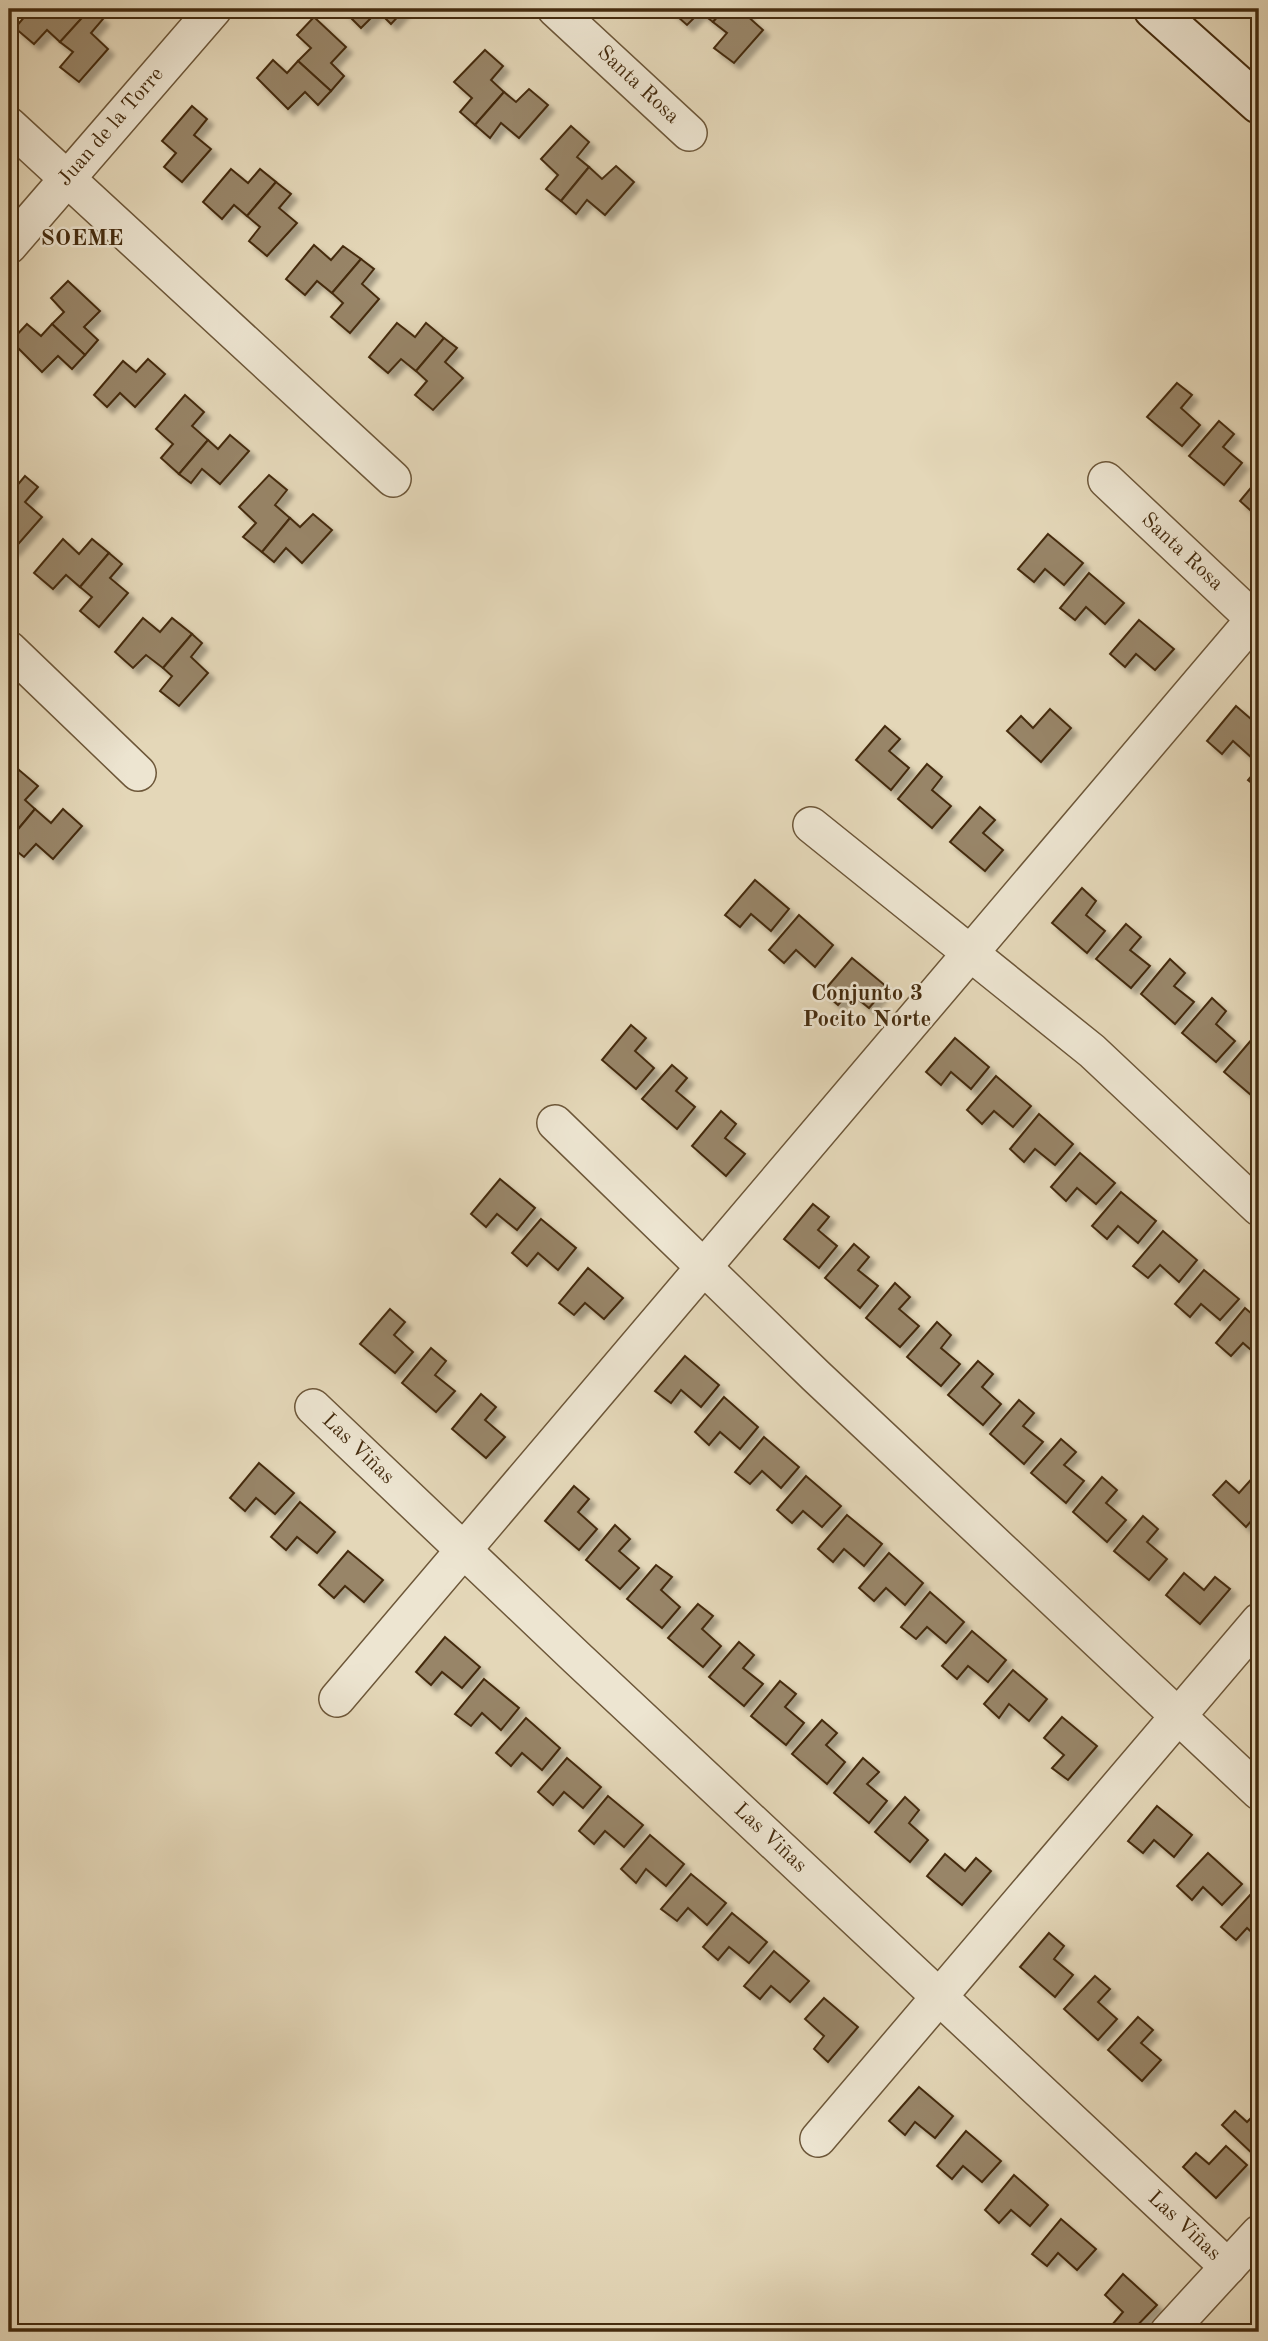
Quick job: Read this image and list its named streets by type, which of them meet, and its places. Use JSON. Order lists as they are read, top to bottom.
{
  "streets": {
    "street": ["Santa Rosa", "Juan de la Torre", "Las Viñas"]
  },
  "districts": ["SOEME", "Conjunto 3 Pocito Norte"]
}
